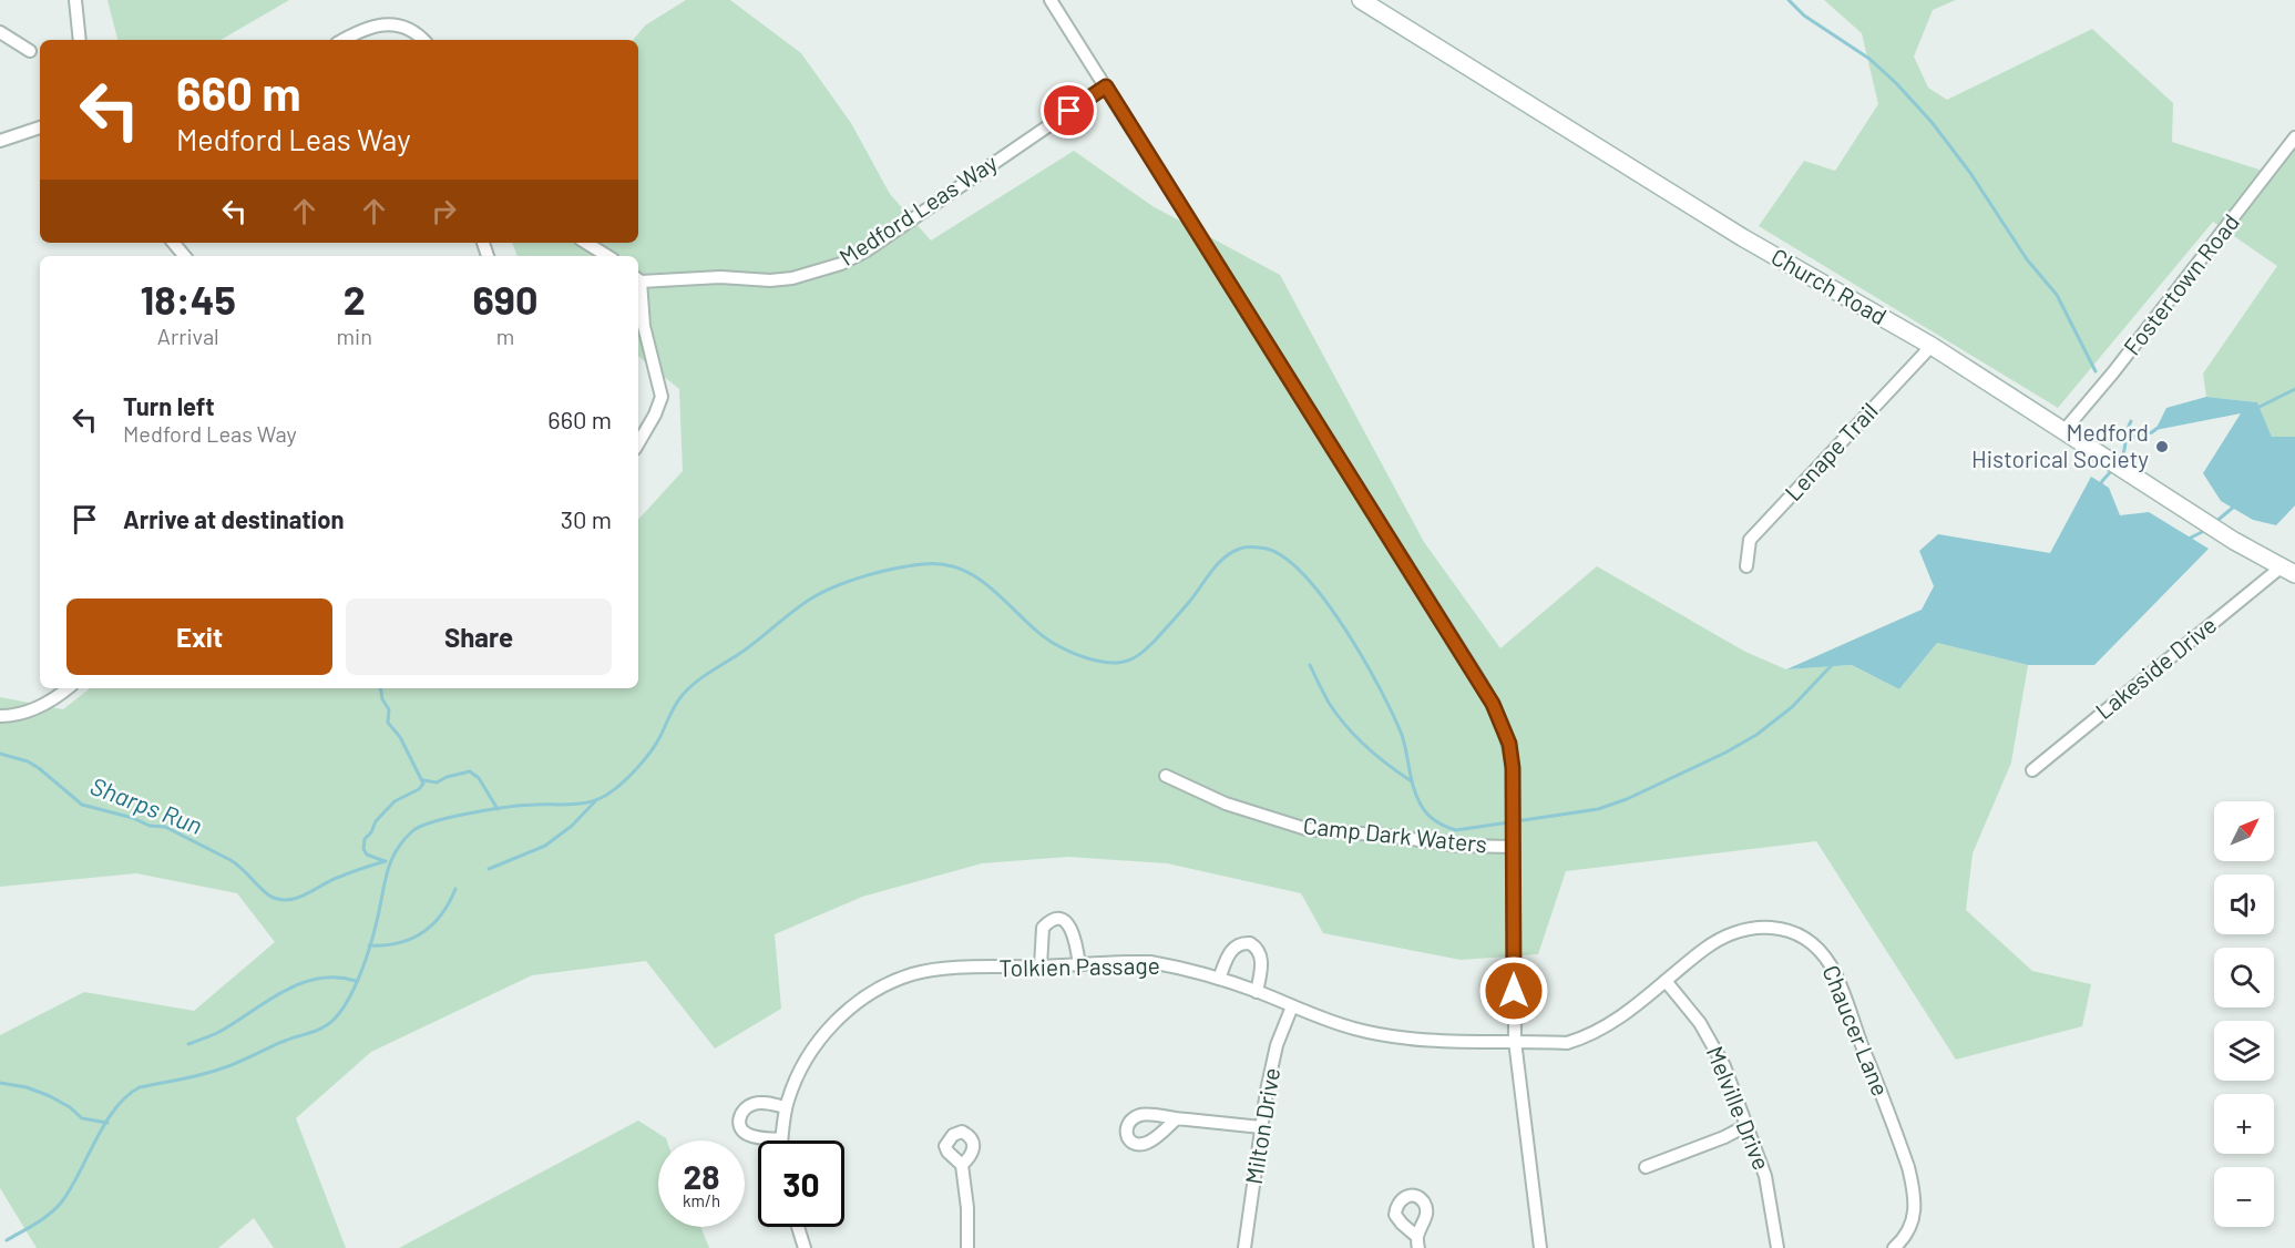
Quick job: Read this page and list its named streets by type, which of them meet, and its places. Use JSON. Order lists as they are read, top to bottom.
{
  "streets": {
    "main road": ["Church Road"],
    "street": [
      "Medford Leas Way",
      "Fostertown Road",
      "Lenape Trail",
      "Lakeside Drive",
      "Camp Dark Waters",
      "Tolkien Passage",
      "Chaucer Lane",
      "Melville Drive",
      "Milton Drive"
    ]
  },
  "crossings": [
    ["Fostertown Road", "Church Road"],
    ["Church Road", "Lenape Trail"],
    ["Church Road", "Lakeside Drive"],
    ["Tolkien Passage", "Chaucer Lane"],
    ["Tolkien Passage", "Milton Drive"],
    ["Chaucer Lane", "Melville Drive"]
  ],
  "water": ["Sharps Run"],
  "places": ["Medford Historical Society"],
  "north": "top right",
  "page": {
    "turn": ["660 m", "Medford Leas Way"],
    "eta": [
      "18:45",
      "Arrival",
      "2",
      "min",
      "690",
      "m"
    ],
    "list": [
      {
        "name": "Turn left",
        "note": "Medford Leas Way",
        "value": "660 m"
      },
      {
        "name": "Arrive at destination",
        "value": "30 m"
      }
    ],
    "buttons": ["Exit", "Share"],
    "map_buttons": ["+", "−"],
    "speed": "28 km/h",
    "limit": "30"
  }
}
